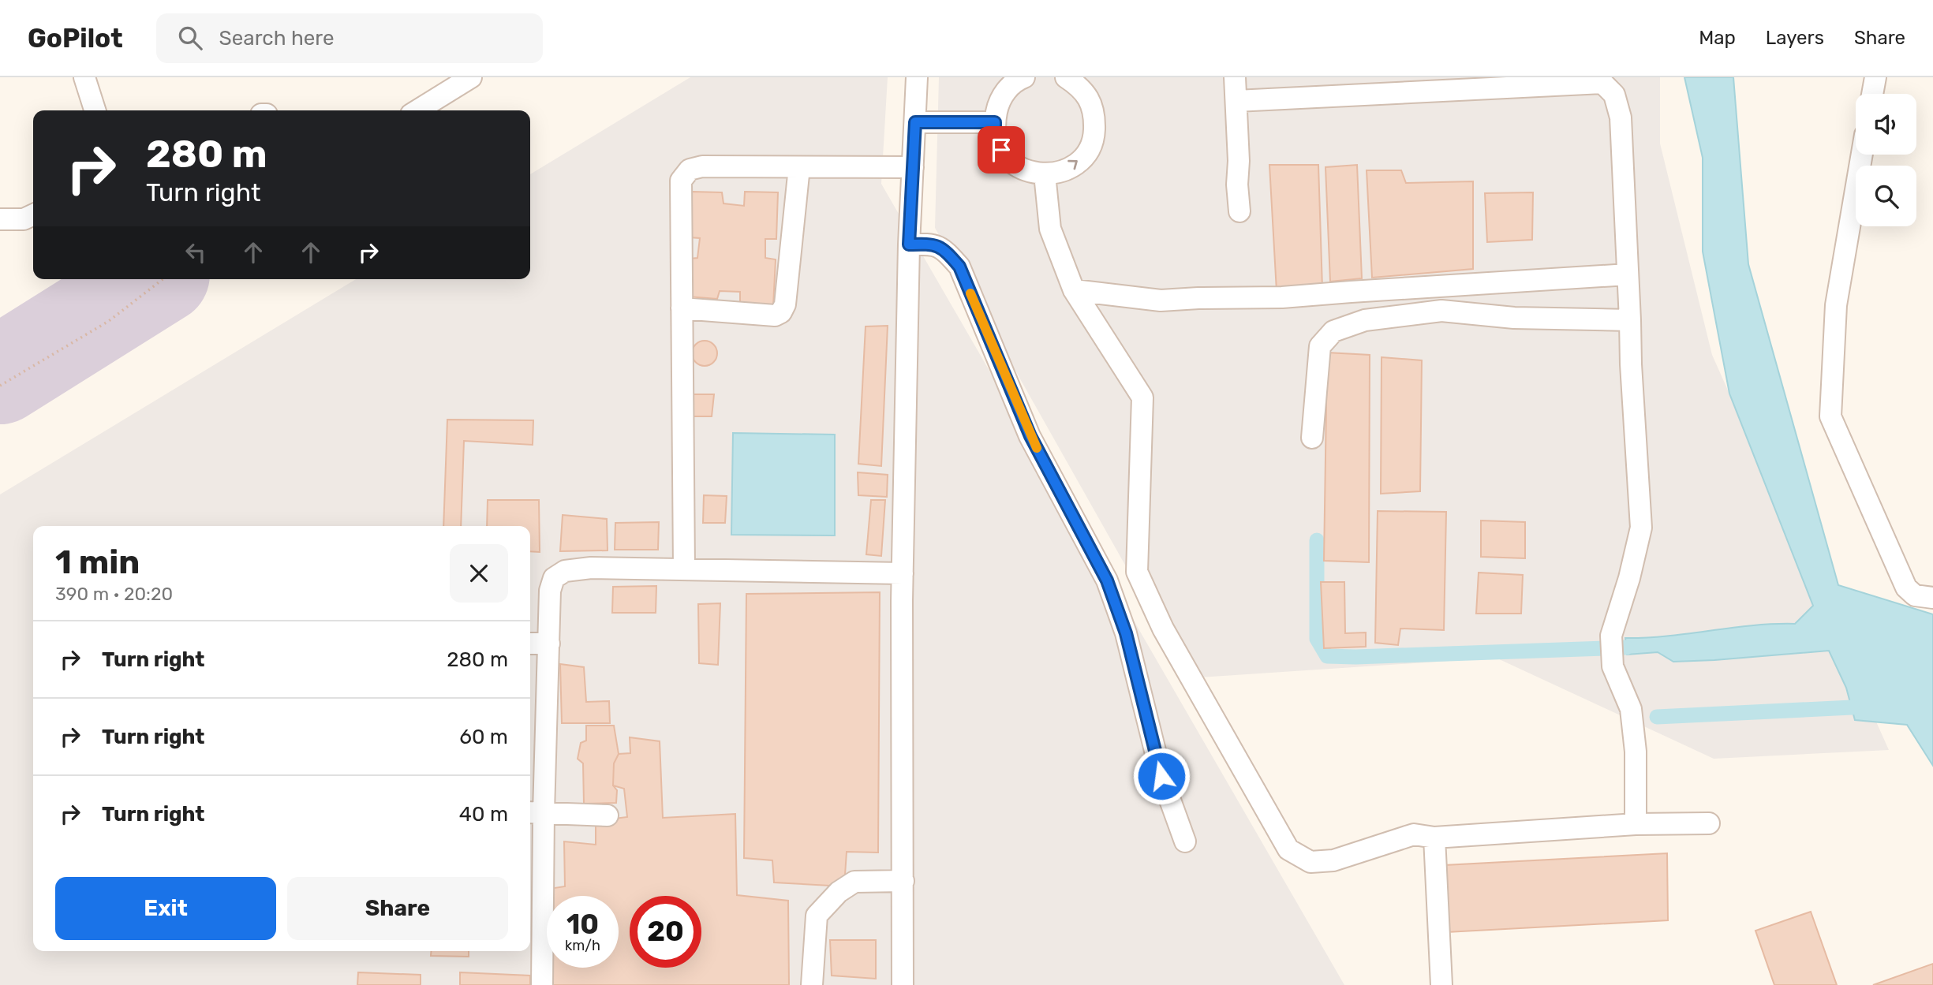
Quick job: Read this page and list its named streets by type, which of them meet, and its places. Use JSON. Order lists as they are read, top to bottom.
{
  "page": {
    "header": "GoPilot",
    "search": "Search here",
    "nav": ["Map", "Layers", "Share"],
    "turn": ["280 m", "Turn right"],
    "heading": ["1 min", "390 m · 20:20"],
    "list": [
      {
        "name": "Turn right",
        "value": "280 m"
      },
      {
        "name": "Turn right",
        "value": "60 m"
      },
      {
        "name": "Turn right",
        "value": "40 m"
      }
    ],
    "buttons": ["Exit", "Share"],
    "speed": "10 km/h",
    "limit": "20"
  }
}
